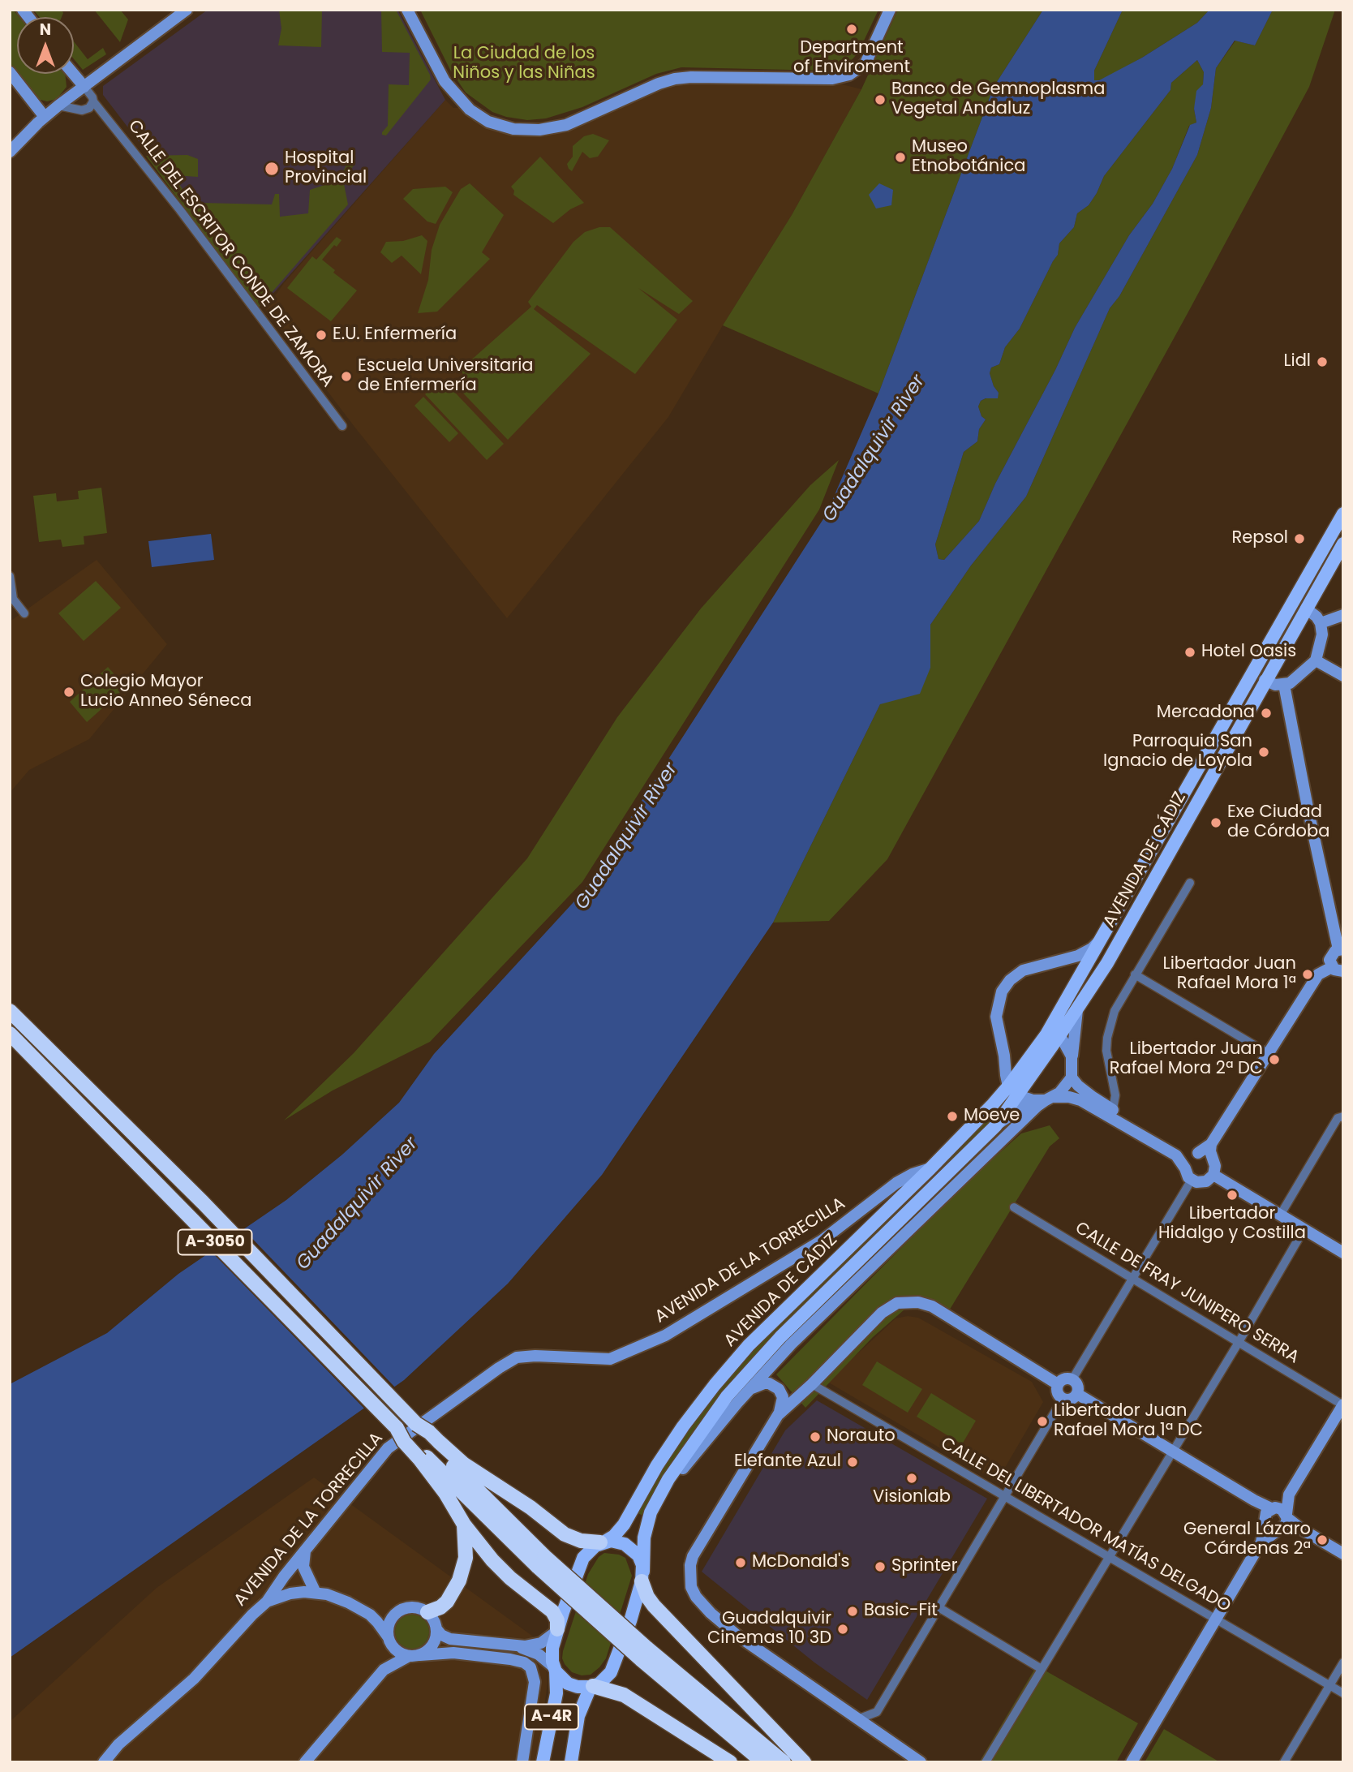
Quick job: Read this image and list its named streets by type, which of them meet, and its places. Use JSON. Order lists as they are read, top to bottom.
{
  "streets": {
    "highway": ["A-3050"],
    "main road": ["AVENIDA DE CÁDIZ", "A-4R"],
    "street": [
      "CALLE DEL ESCRITOR CONDE DE ZAMORA",
      "AVENIDA DE LA TORRECILLA",
      "CALLE DE FRAY JUNIPERO SERRA",
      "CALLE DEL LIBERTADOR MATÍAS DELGADO"
    ]
  },
  "crossings": [
    ["AVENIDA DE CÁDIZ", "AVENIDA DE LA TORRECILLA"],
    ["AVENIDA DE CÁDIZ", "A-4R"]
  ],
  "water": ["Guadalquivir River"],
  "parks": ["La Ciudad de los Niños y las Niñas"],
  "places": [
    "Department of Enviroment",
    "Banco de Gemnoplasma Vegetal Andaluz",
    "Museo Etnobotánica",
    "Hospital Provincial",
    "E.U. Enfermería",
    "Lidl",
    "Escuela Universitaria de Enfermería",
    "Repsol",
    "Hotel Oasis",
    "Colegio Mayor Lucio Anneo Séneca",
    "Mercadona",
    "Parroquia San Ignacio de Loyola",
    "Exe Ciudad de Córdoba",
    "Libertador Juan Rafael Mora 1ª",
    "Libertador Juan Rafael Mora 2ª DC",
    "Moeve",
    "Libertador Hidalgo y Costilla",
    "Libertador Juan Rafael Mora 1ª DC",
    "Norauto",
    "Elefante Azul",
    "Visionlab",
    "General Lázaro Cárdenas 2ª",
    "McDonald's",
    "Sprinter",
    "Basic-Fit",
    "Guadalquivir Cinemas 10 3D"
  ],
  "north": "top"
}
